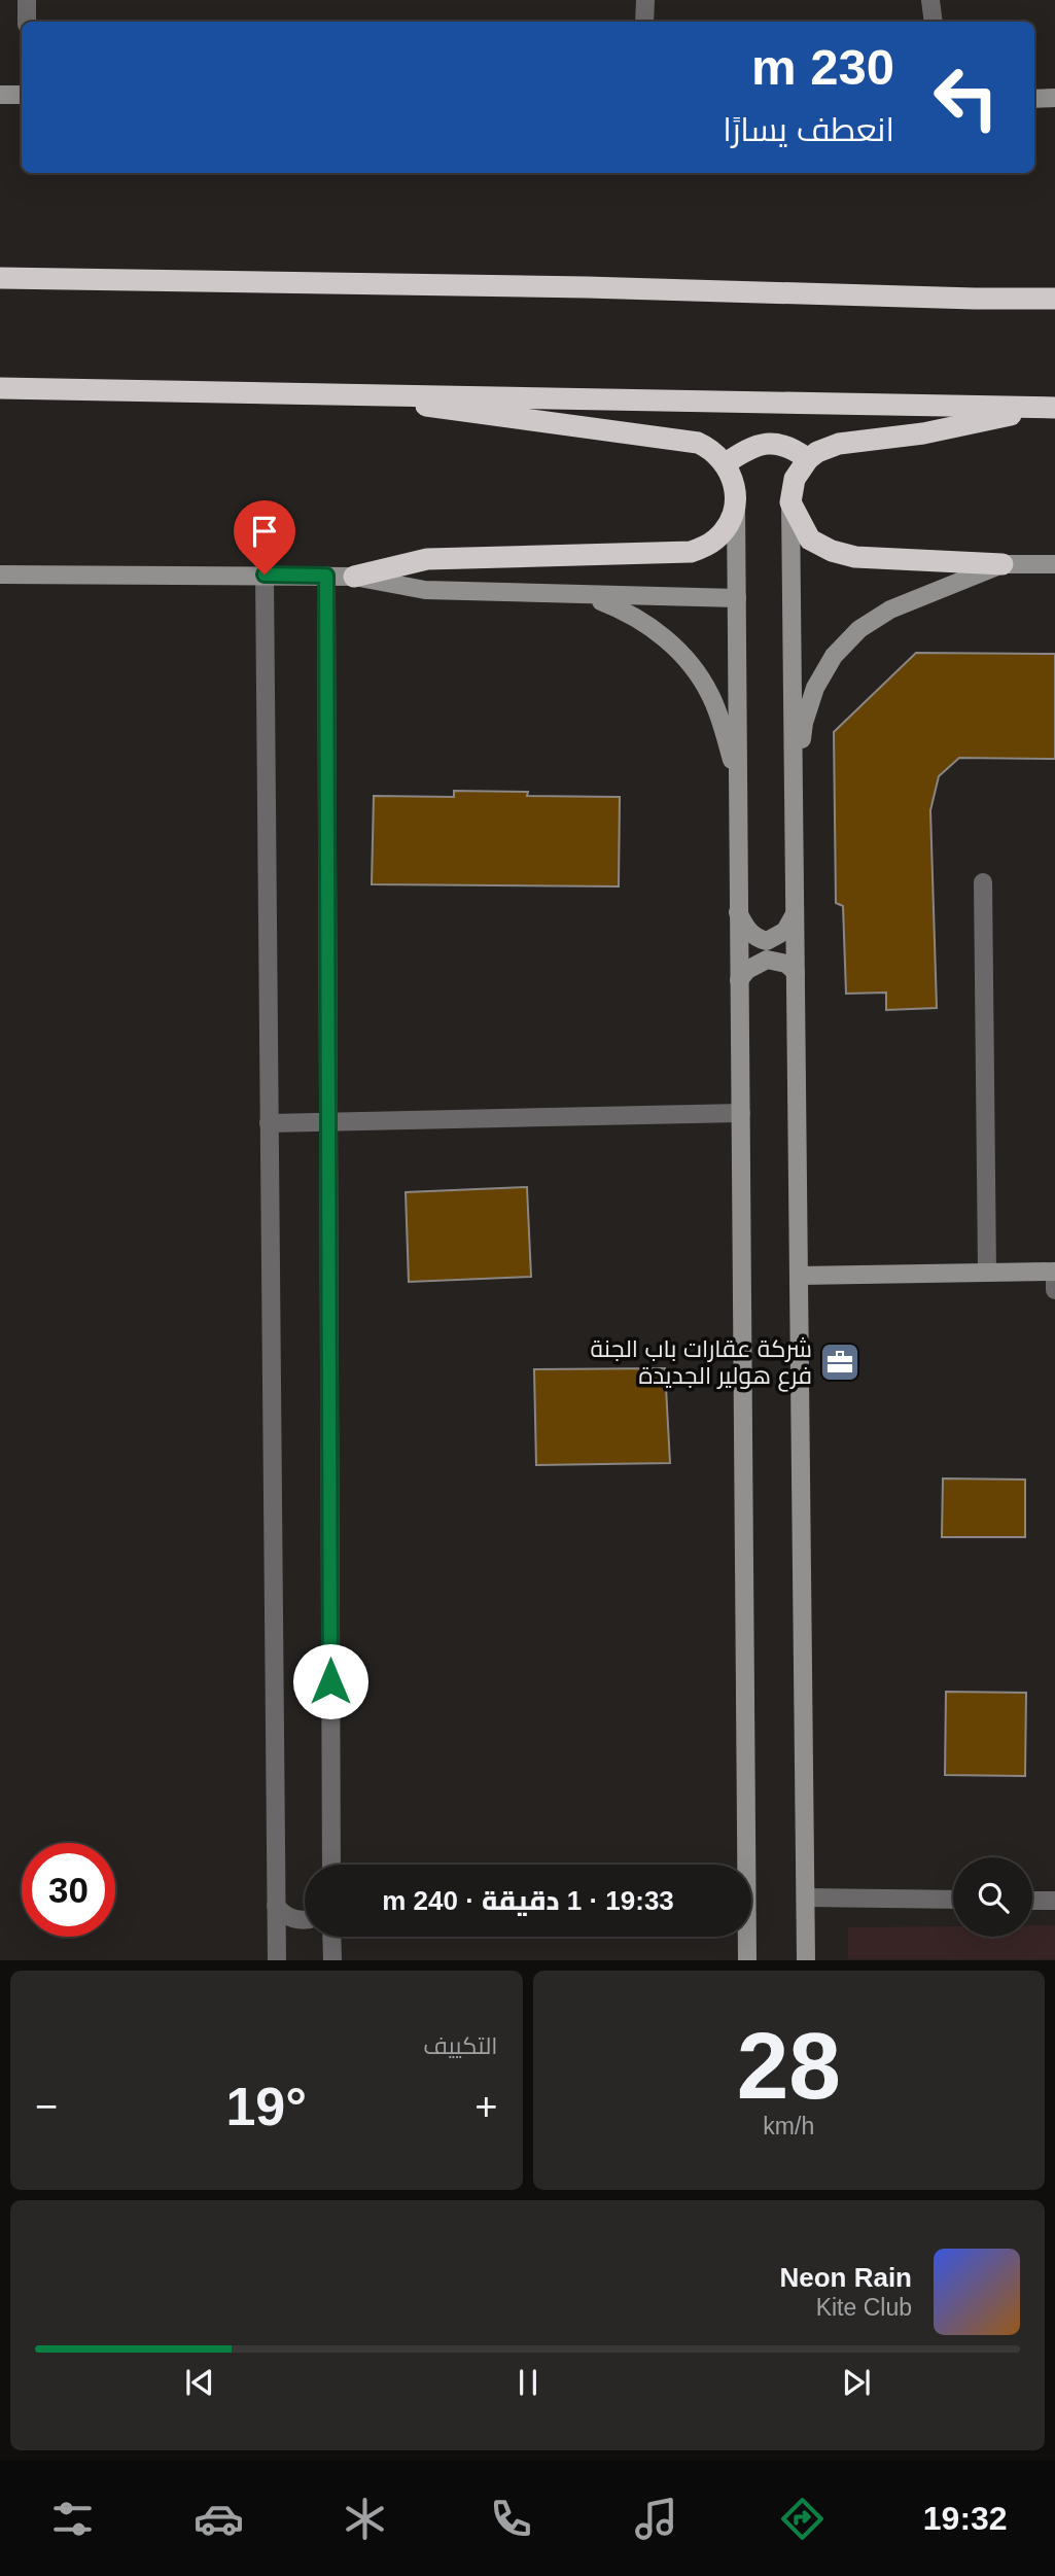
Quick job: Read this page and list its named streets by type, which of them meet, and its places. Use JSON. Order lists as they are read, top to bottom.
{
  "places": {
    "office": ["شرکة عقارات باب الجنة فرع هولیر الجدیدة"]
  },
  "page": {
    "turn": ["230 m", "انعطف يسارًا"],
    "limit": "30",
    "trip": "19:33 · 1 دقيقة · 240 m",
    "tile": [
      ["28", "km/h"],
      "التكييف"
    ],
    "heat": ["−", "19°", "+"],
    "song": ["Neon Rain", "Kite Club"],
    "tabs": "19:32"
  }
}
